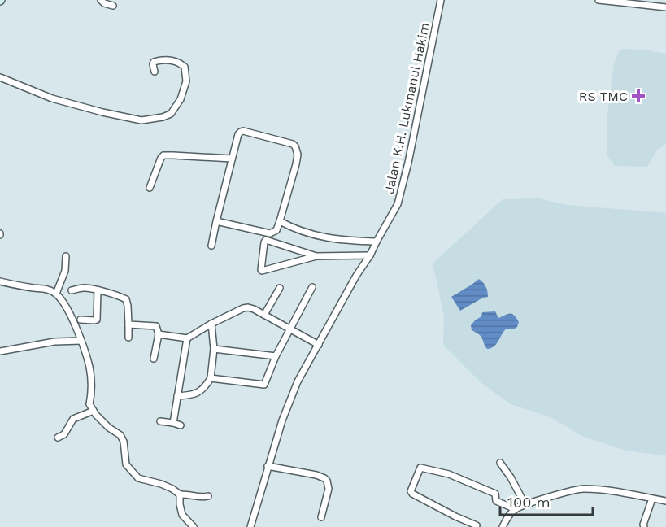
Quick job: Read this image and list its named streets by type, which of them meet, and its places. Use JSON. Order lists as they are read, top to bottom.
{
  "streets": {
    "street": ["Jalan K.H. Lukmanul Hakim"]
  },
  "places": {
    "health": ["RS TMC"]
  },
  "scale_bar": "100 m"
}
